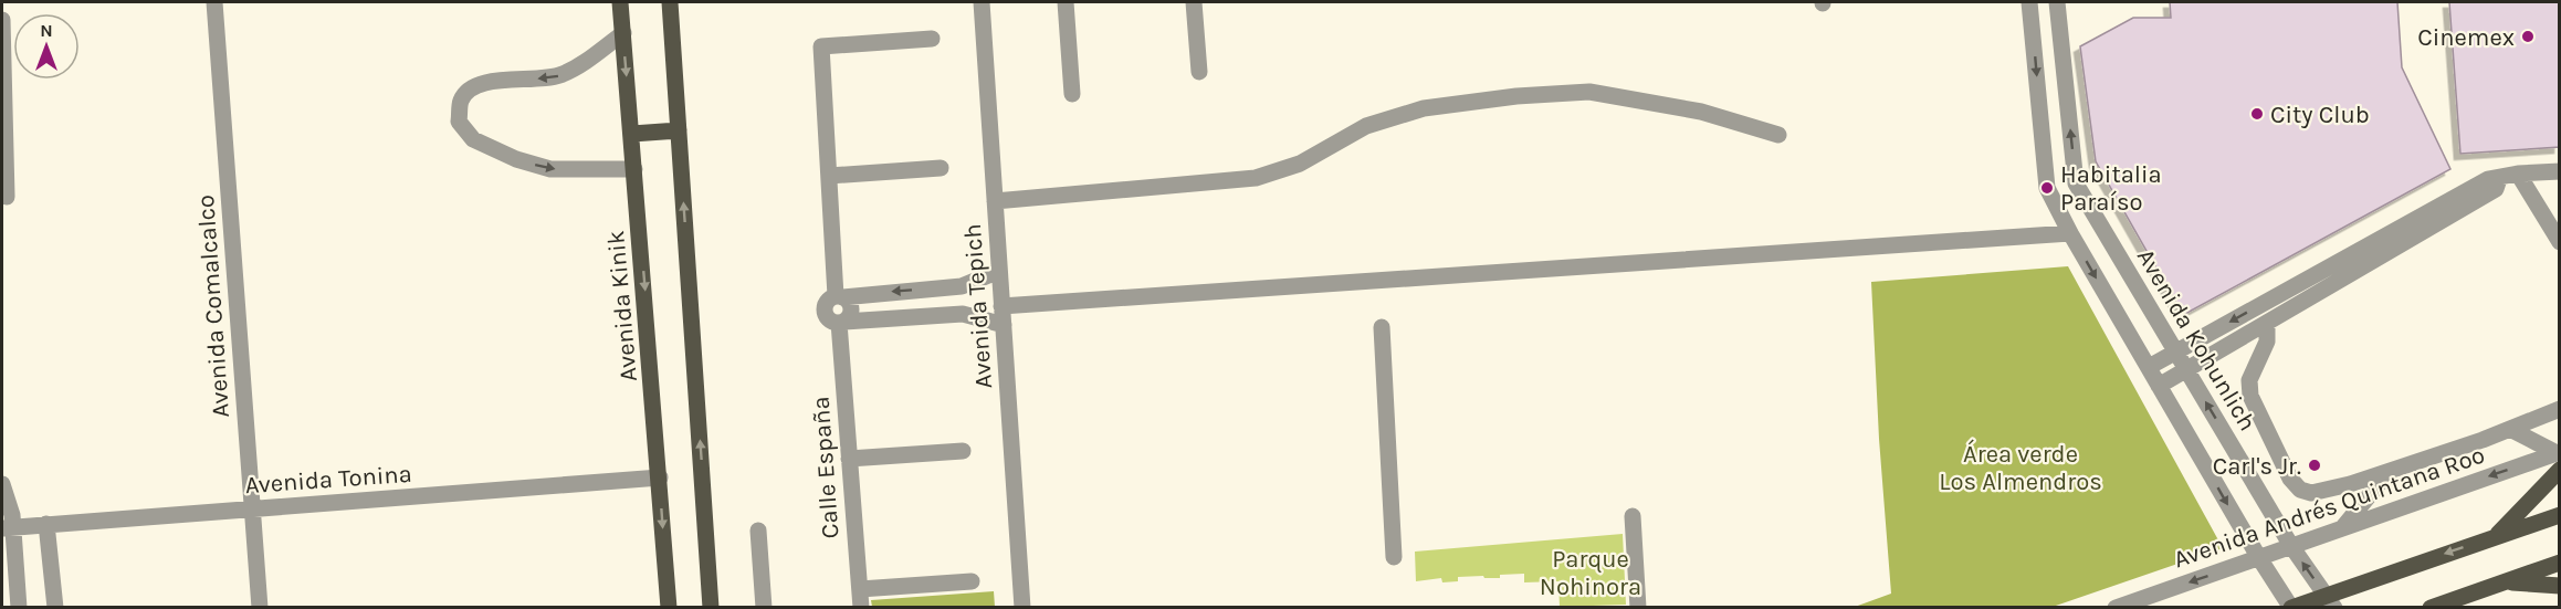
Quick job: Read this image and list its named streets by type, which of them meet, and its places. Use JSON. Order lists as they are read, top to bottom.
{
  "streets": {
    "main road": ["Avenida Kinik"],
    "street": [
      "Avenida Comalcalco",
      "Avenida Tepich",
      "Avenida Kohunlich",
      "Calle España",
      "Avenida Tonina",
      "Avenida Andrés Quintana Roo"
    ]
  },
  "crossings": [
    ["Avenida Comalcalco", "Avenida Tonina"],
    ["Avenida Kinik", "Avenida Tonina"],
    ["Avenida Kohunlich", "Avenida Andrés Quintana Roo"]
  ],
  "parks": ["Área verde Los Almendros", "Parque Nohinora"],
  "places": [
    "Cinemex",
    "City Club",
    "Habitalia Paraíso",
    "Carl's Jr."
  ],
  "north": "top"
}
